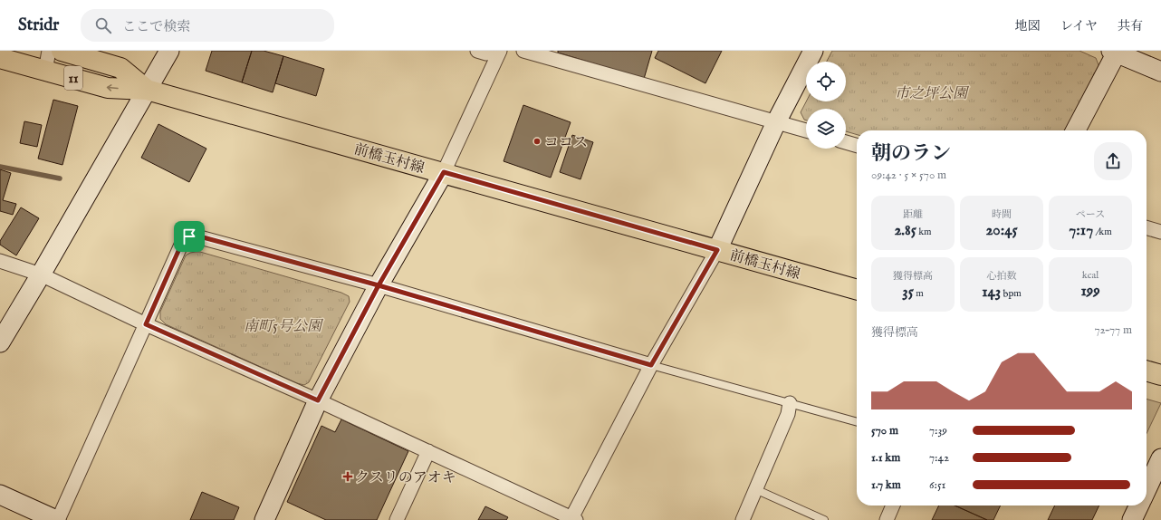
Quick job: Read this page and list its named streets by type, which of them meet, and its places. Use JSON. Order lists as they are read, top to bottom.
{
  "streets": {
    "main road": ["11", "前橋玉村線"]
  },
  "parks": ["市之坪公園", "南町5号公園"],
  "places": {
    "other": ["ココス"],
    "health": ["クスリのアオキ"]
  },
  "page": {
    "header": "Stridr",
    "search": "ここで検索",
    "nav": ["地図", "レイヤ", "共有"],
    "heading": ["朝のラン", "09:42 · 5 × 570 m"],
    "stats": [
      ["距離", "2.85 km"],
      ["時間", "20:45"],
      ["ペース", "7:17 /km"],
      ["獲得標高", "35 m"],
      ["心拍数", "143 bpm"],
      ["kcal", "199"]
    ],
    "chart": ["獲得標高", "72–77 m"],
    "list": [
      {
        "name": "570 m",
        "note": "7:39"
      },
      {
        "name": "1.1 km",
        "note": "7:42"
      },
      {
        "name": "1.7 km",
        "note": "6:51"
      }
    ]
  }
}
